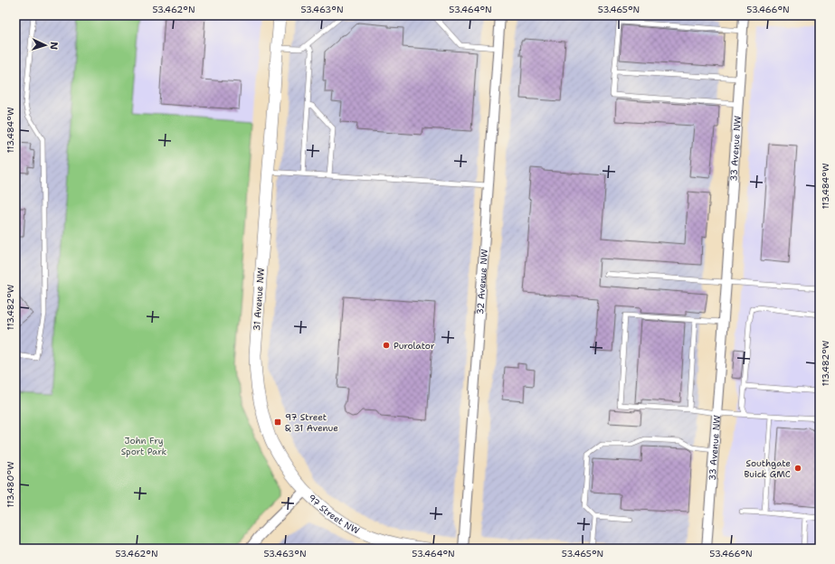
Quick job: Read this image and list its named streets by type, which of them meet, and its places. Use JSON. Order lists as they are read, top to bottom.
{
  "streets": {
    "street": [
      "33 Avenue NW",
      "32 Avenue NW",
      "31 Avenue NW",
      "97 Street NW"
    ]
  },
  "crossings": [
    ["31 Avenue NW", "97 Street NW"]
  ],
  "parks": ["John Fry Sport Park"],
  "places": {
    "other": ["Purolator", "Southgate Buick GMC"],
    "transit": ["97 Street & 31 Avenue"]
  },
  "north": "right",
  "coordinates": [
    "53.462°N",
    "53.463°N",
    "53.464°N",
    "53.465°N",
    "53.466°N",
    "113.484°W",
    "113.482°W",
    "113.480°W"
  ]
}
